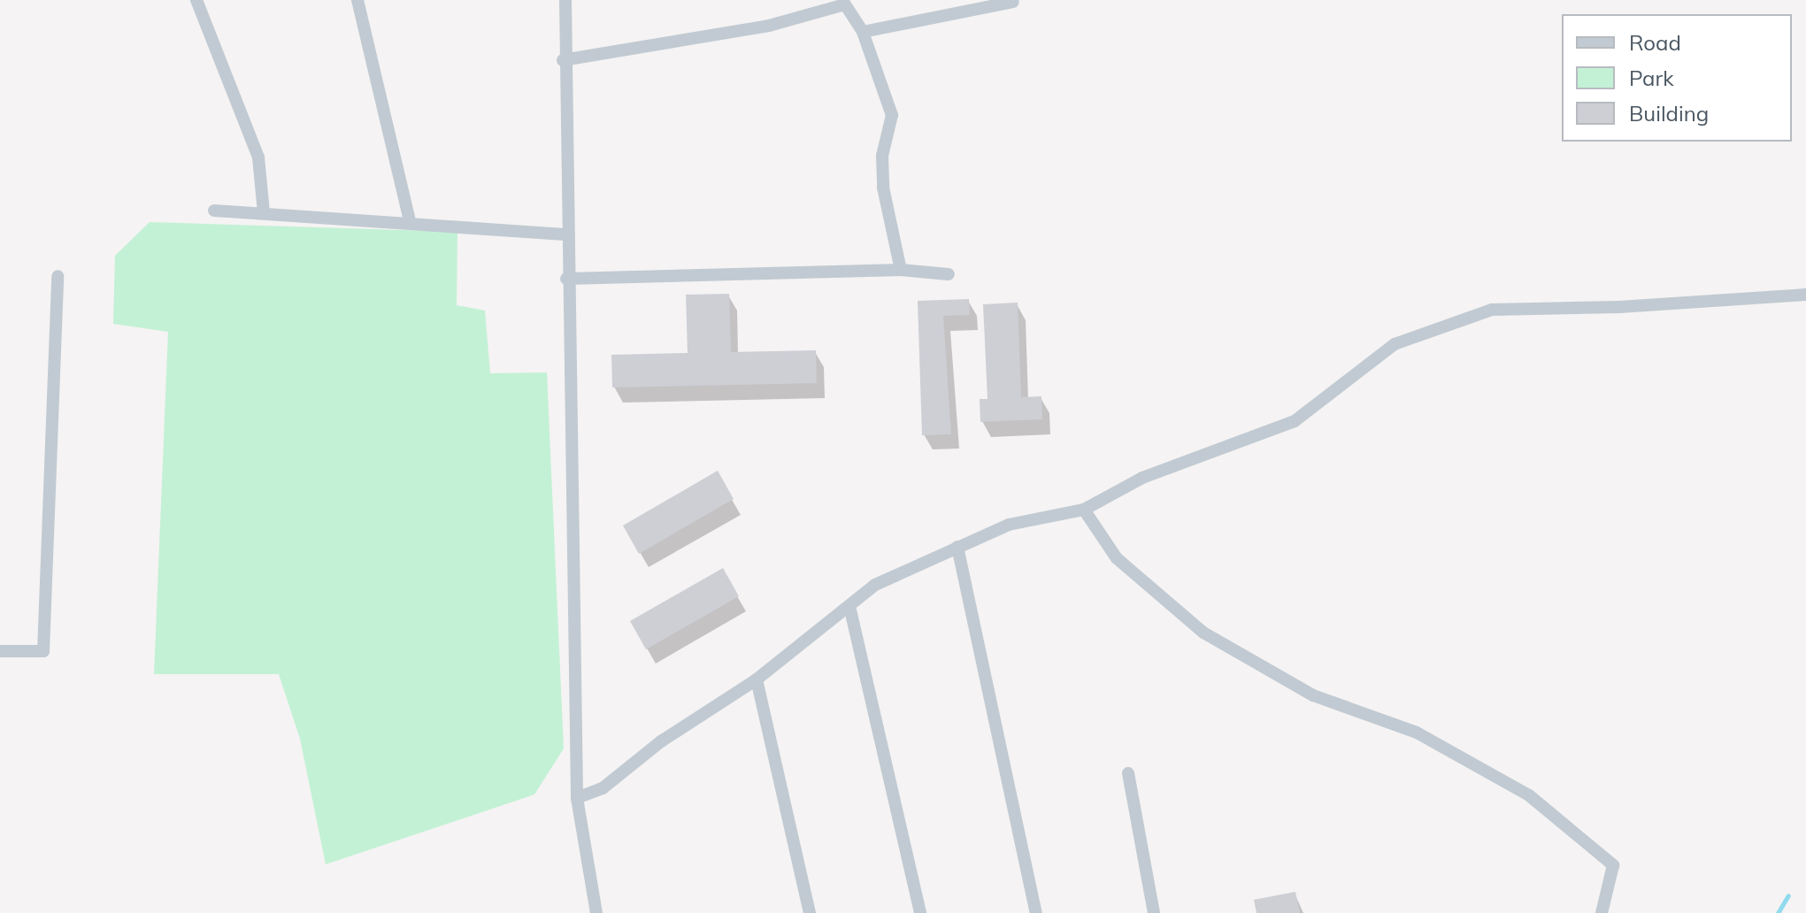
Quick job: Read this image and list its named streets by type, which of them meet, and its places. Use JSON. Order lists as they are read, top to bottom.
{
  "legend": ["Road", "Park", "Building"]
}
